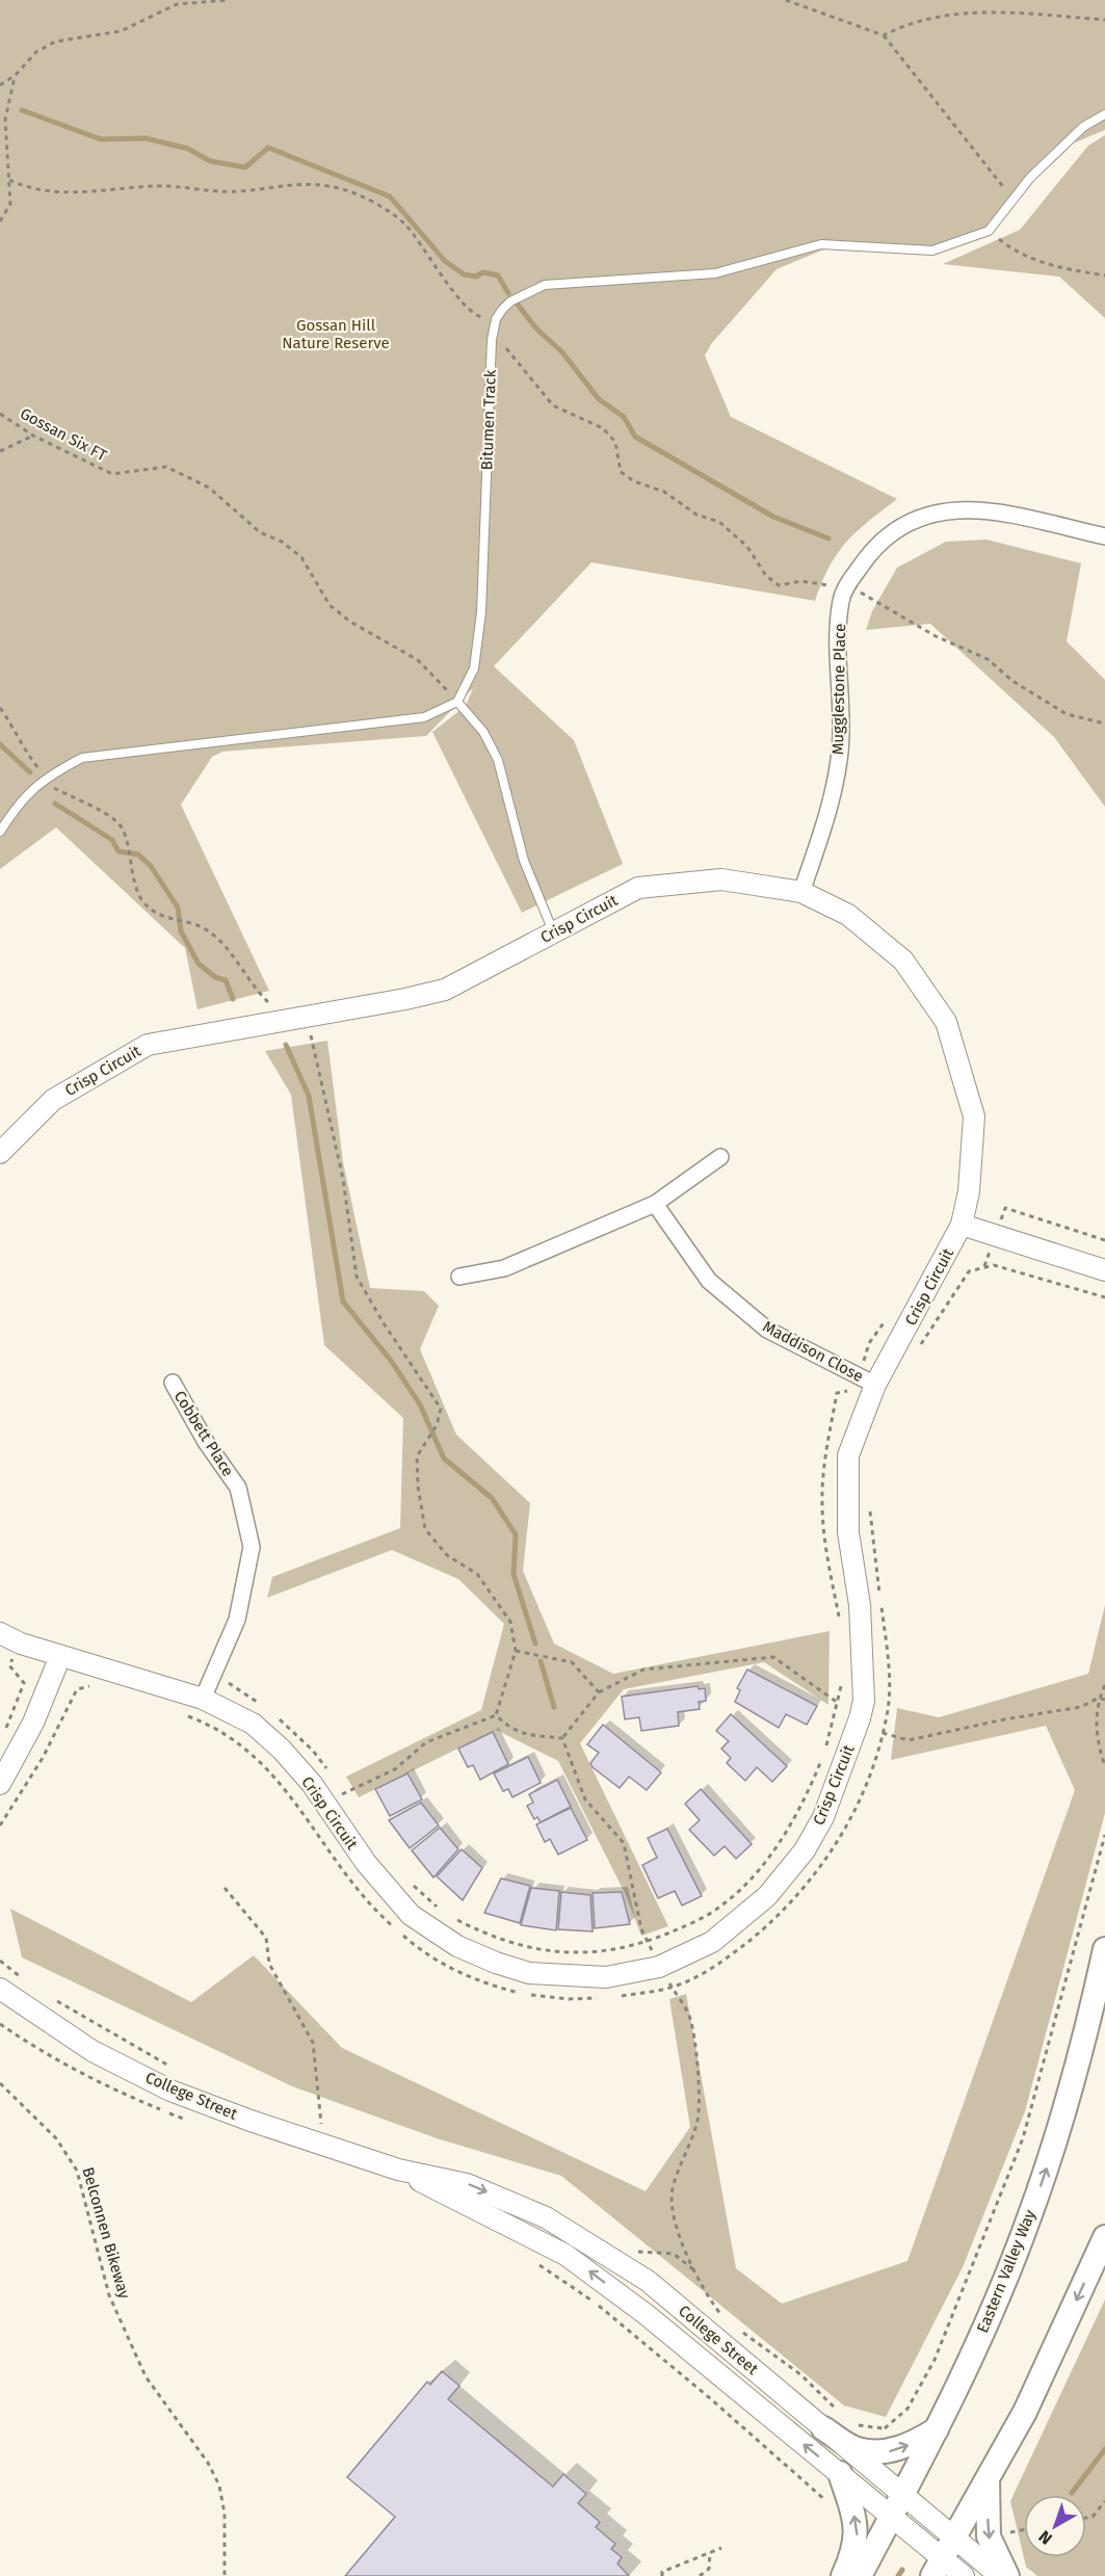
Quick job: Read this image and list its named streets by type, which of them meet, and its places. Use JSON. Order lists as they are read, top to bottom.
{
  "streets": {
    "main road": ["Eastern Valley Way"],
    "street": [
      "Mugglestone Place",
      "Crisp Circuit",
      "Maddison Close",
      "Cobbett Place",
      "College Street"
    ],
    "lane": ["Bitumen Track"],
    "path": ["Gossan Six FT", "Belconnen Bikeway"]
  },
  "crossings": [
    ["Bitumen Track", "Gossan Six FT"],
    ["Mugglestone Place", "Crisp Circuit"],
    ["Crisp Circuit", "Maddison Close"],
    ["Crisp Circuit", "Cobbett Place"],
    ["College Street", "Eastern Valley Way"]
  ],
  "parks": ["Gossan Hill Nature Reserve"],
  "north": "bottom left"
}
